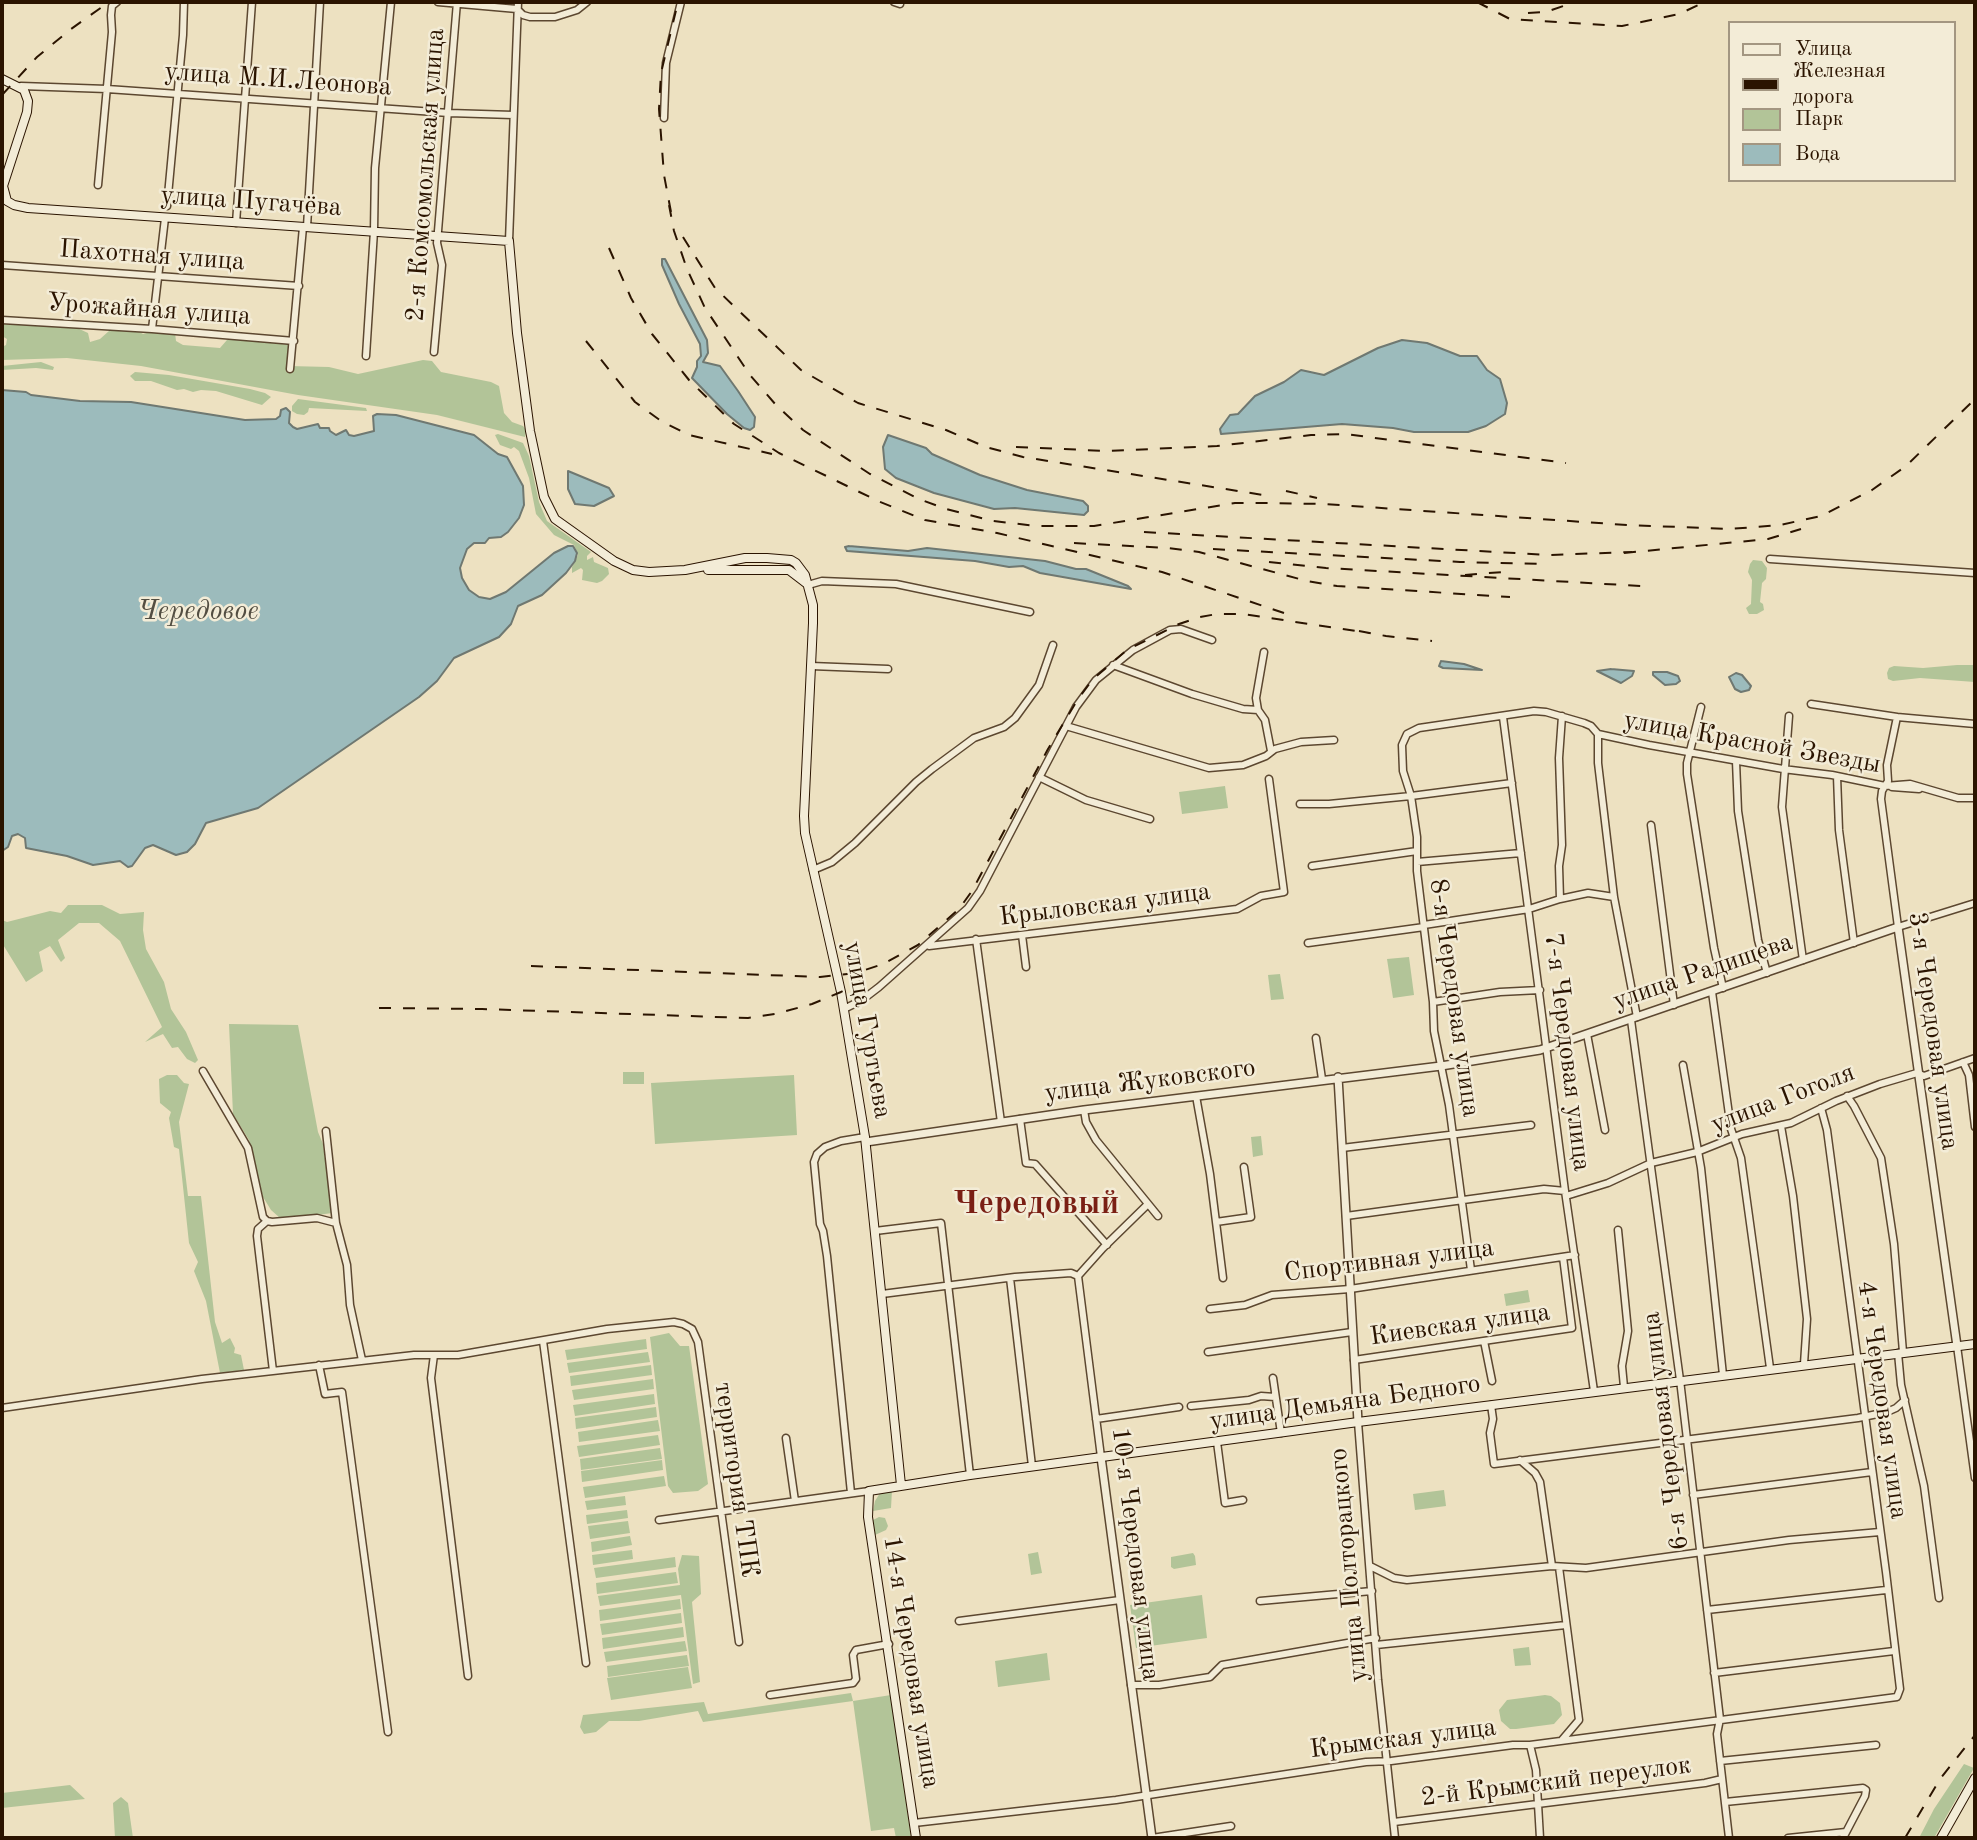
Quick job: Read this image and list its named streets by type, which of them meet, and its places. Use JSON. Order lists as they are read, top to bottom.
{
  "streets": {
    "main road": [
      "улица Пугачёва",
      "улица Гуртьева",
      "улица Демьяна Бедного",
      "14-я Чередовая улица"
    ],
    "street": [
      "улица М.И.Леонова",
      "2-я Комсомольская улица",
      "Пахотная улица",
      "Урожайная улица",
      "улица Красной Звезды",
      "Крыловская улица",
      "улица Радищева",
      "8-я Чередовая улица",
      "3-я Чередовая улица",
      "7-я Чередовая улица",
      "улица Жуковского",
      "улица Гоголя",
      "Спортивная улица",
      "Киевская улица",
      "4-я Чередовая улица",
      "6-я Чередовая улица",
      "территория ТПК",
      "10-я Чередовая улица",
      "улица Полторацкого",
      "Крымская улица",
      "2-й Крымский переулок"
    ]
  },
  "crossings": [
    ["улица М.И.Леонова", "2-я Комсомольская улица"],
    ["2-я Комсомольская улица", "улица Пугачёва"],
    ["улица Красной Звезды", "8-я Чередовая улица"],
    ["улица Красной Звезды", "3-я Чередовая улица"],
    ["улица Красной Звезды", "7-я Чередовая улица"],
    ["улица Красной Звезды", "6-я Чередовая улица"],
    ["улица Радищева", "8-я Чередовая улица"],
    ["улица Радищева", "3-я Чередовая улица"],
    ["улица Радищева", "7-я Чередовая улица"],
    ["улица Радищева", "улица Жуковского"],
    ["улица Радищева", "6-я Чередовая улица"],
    ["8-я Чередовая улица", "улица Жуковского"],
    ["8-я Чередовая улица", "улица Гоголя"],
    ["8-я Чередовая улица", "Спортивная улица"],
    ["улица Гуртьева", "улица Жуковского"],
    ["улица Гуртьева", "улица Демьяна Бедного"],
    ["3-я Чередовая улица", "улица Гоголя"],
    ["3-я Чередовая улица", "улица Демьяна Бедного"],
    ["7-я Чередовая улица", "улица Гоголя"],
    ["7-я Чередовая улица", "Спортивная улица"],
    ["7-я Чередовая улица", "улица Демьяна Бедного"],
    ["улица Жуковского", "улица Демьяна Бедного"],
    ["улица Жуковского", "улица Полторацкого"],
    ["улица Гоголя", "4-я Чередовая улица"],
    ["улица Гоголя", "6-я Чередовая улица"],
    ["улица Гоголя", "улица Полторацкого"],
    ["Спортивная улица", "Киевская улица"],
    ["Спортивная улица", "улица Полторацкого"],
    ["Киевская улица", "улица Полторацкого"],
    ["4-я Чередовая улица", "улица Демьяна Бедного"],
    ["4-я Чередовая улица", "Крымская улица"],
    ["улица Демьяна Бедного", "6-я Чередовая улица"],
    ["улица Демьяна Бедного", "территория ТПК"],
    ["улица Демьяна Бедного", "10-я Чередовая улица"],
    ["улица Демьяна Бедного", "улица Полторацкого"],
    ["улица Демьяна Бедного", "14-я Чередовая улица"],
    ["6-я Чередовая улица", "Крымская улица"],
    ["6-я Чередовая улица", "2-й Крымский переулок"],
    ["10-я Чередовая улица", "Крымская улица"],
    ["улица Полторацкого", "Крымская улица"],
    ["улица Полторацкого", "2-й Крымский переулок"],
    ["14-я Чередовая улица", "Крымская улица"]
  ],
  "districts": ["Чередовый"],
  "water": ["Чередовое"],
  "legend": [
    "Улица",
    "Железная дорога",
    "Парк",
    "Вода"
  ]
}
